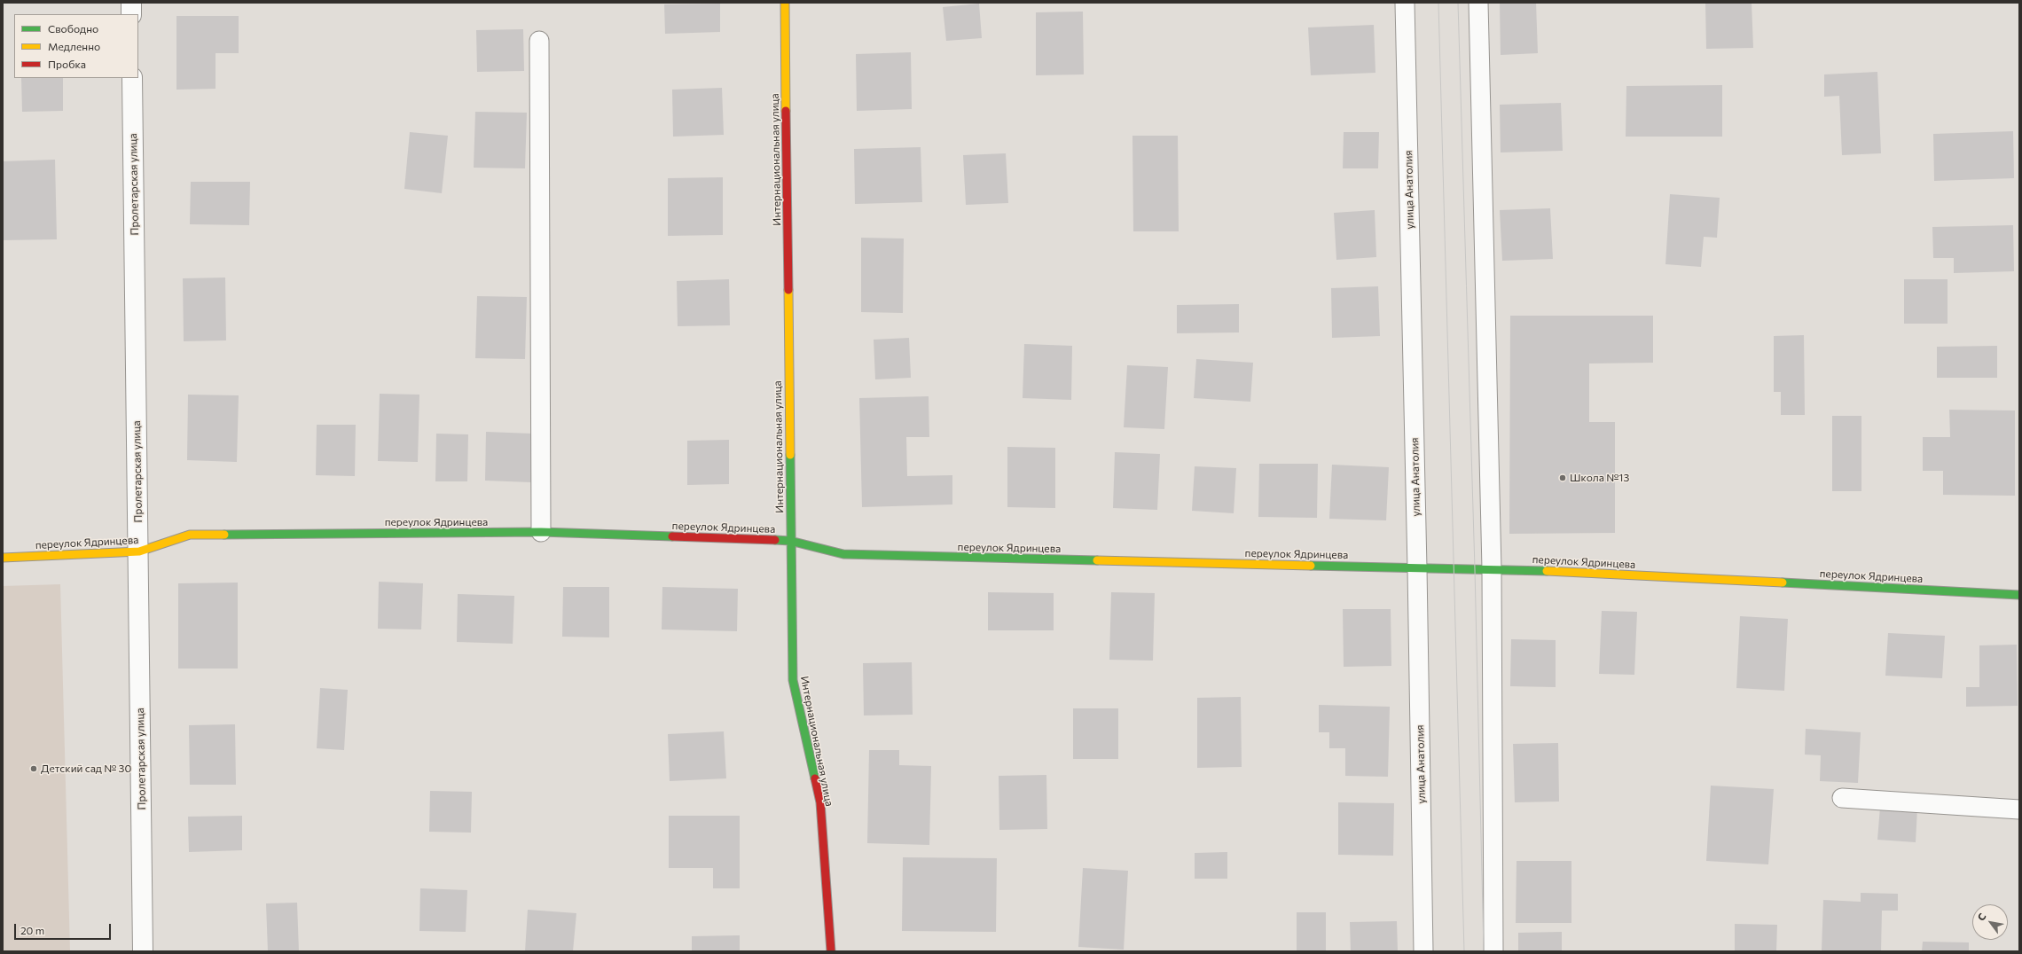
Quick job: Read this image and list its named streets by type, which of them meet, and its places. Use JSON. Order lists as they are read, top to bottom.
{
  "streets": {
    "street": ["Интернациональная улица", "Пролетарская улица", "переулок Ядринцева"],
    "lane": ["улица Анатолия"]
  },
  "crossings": [
    ["Интернациональная улица", "переулок Ядринцева"],
    ["Пролетарская улица", "переулок Ядринцева"],
    ["улица Анатолия", "переулок Ядринцева"]
  ],
  "places": ["Школа №13", "Детский сад № 30"],
  "legend": ["Свободно", "Медленно", "Пробка"],
  "scale_bar": "20 m",
  "north": "top left"
}
